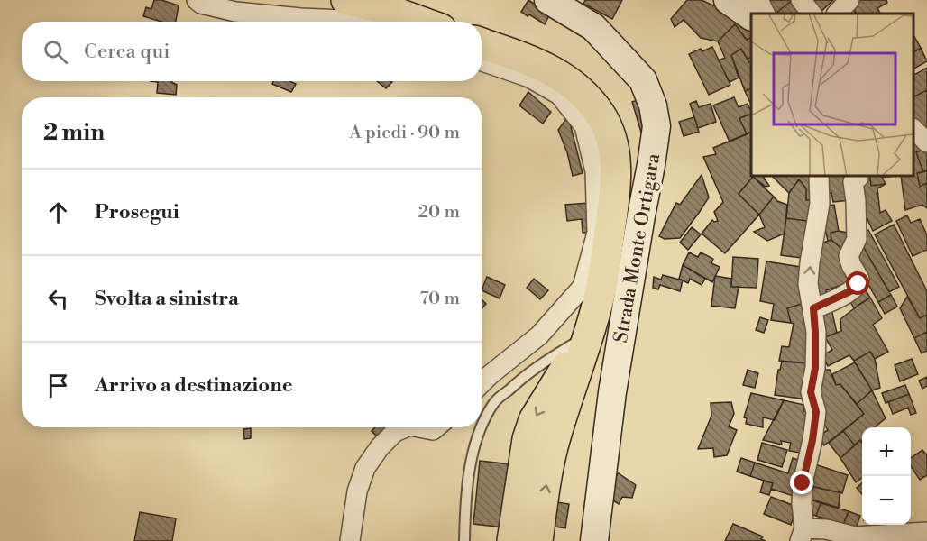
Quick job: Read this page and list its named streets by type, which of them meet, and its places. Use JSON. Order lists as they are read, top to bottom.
{
  "streets": {
    "main road": ["Strada Monte Ortigara"]
  },
  "page": {
    "search": "Cerca qui",
    "heading": ["2 min", "A piedi · 90 m"],
    "list": [
      ["Prosegui", "20 m"],
      ["Svolta a sinistra", "70 m"],
      "Arrivo a destinazione"
    ],
    "map_buttons": ["+", "−"]
  }
}
